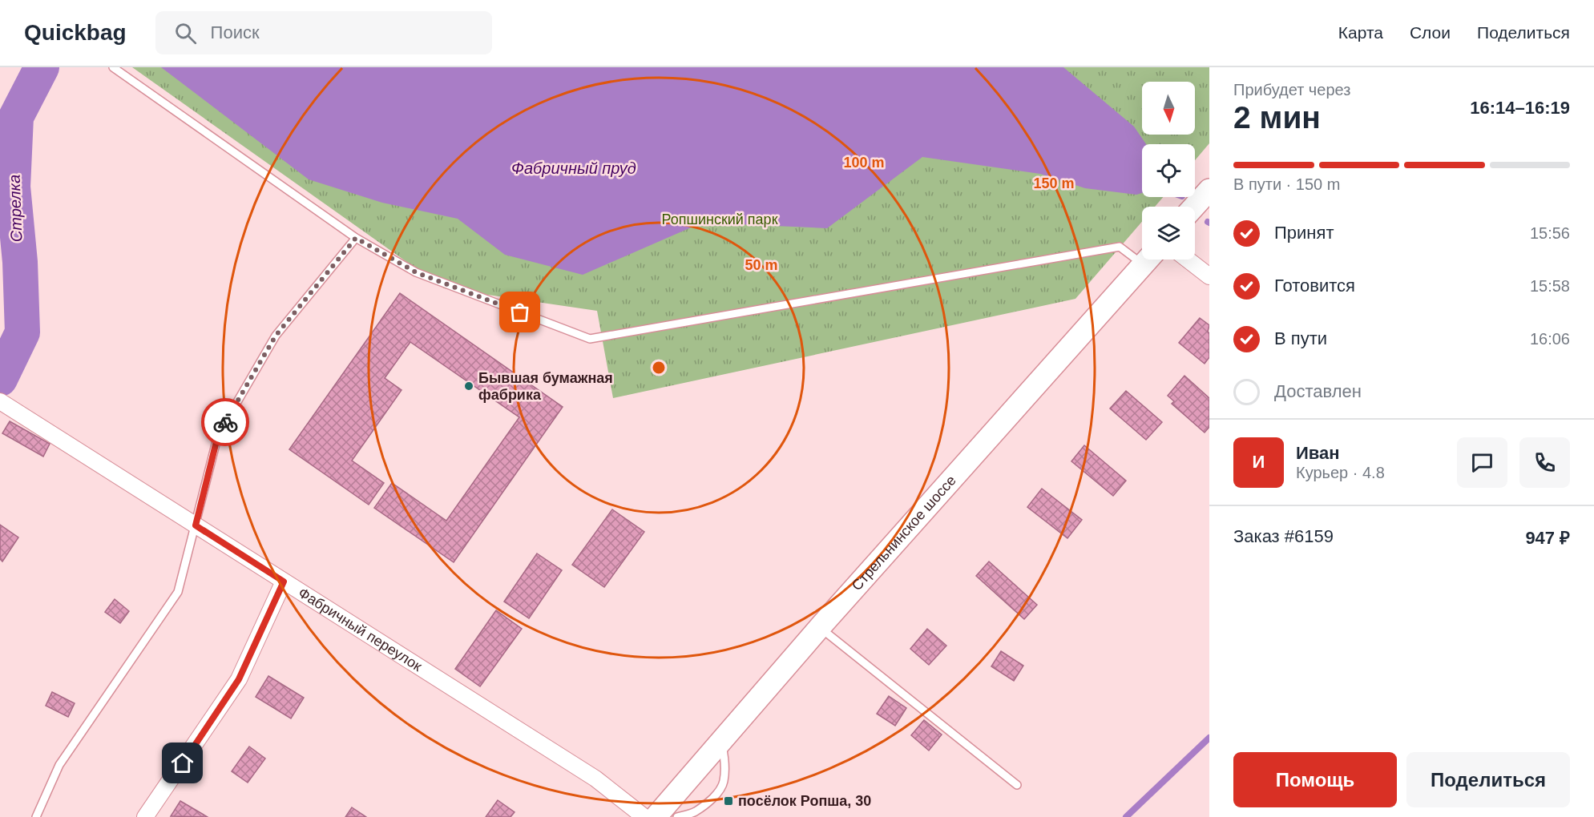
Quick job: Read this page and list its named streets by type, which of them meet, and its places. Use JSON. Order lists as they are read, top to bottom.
{
  "streets": {
    "main road": ["Стрельнинское шоссе"],
    "street": ["Фабричный переулок"]
  },
  "water": ["Фабричный пруд", "Стрелка"],
  "parks": ["Ропшинский парк"],
  "places": {
    "other": ["Бывшая бумажная фабрика"],
    "transit": ["посёлок Ропша, 30"]
  },
  "north": "bottom",
  "page": {
    "header": "Quickbag",
    "search": "Поиск",
    "nav": ["Карта", "Слои", "Поделиться"],
    "heading": ["2 мин", "Прибудет через", "16:14–16:19"],
    "panel": [
      "Иван",
      "Курьер · 4.8",
      "Заказ #6159",
      "947 ₽"
    ],
    "bar": "В пути · 150 m",
    "list": [
      ["Принят", "15:56"],
      ["Готовится", "15:58"],
      ["В пути", "16:06"],
      "Доставлен"
    ],
    "round": "И",
    "buttons": ["Помощь", "Поделиться"]
  },
  "rings": ["100 m", "150 m", "50 m"]
}
